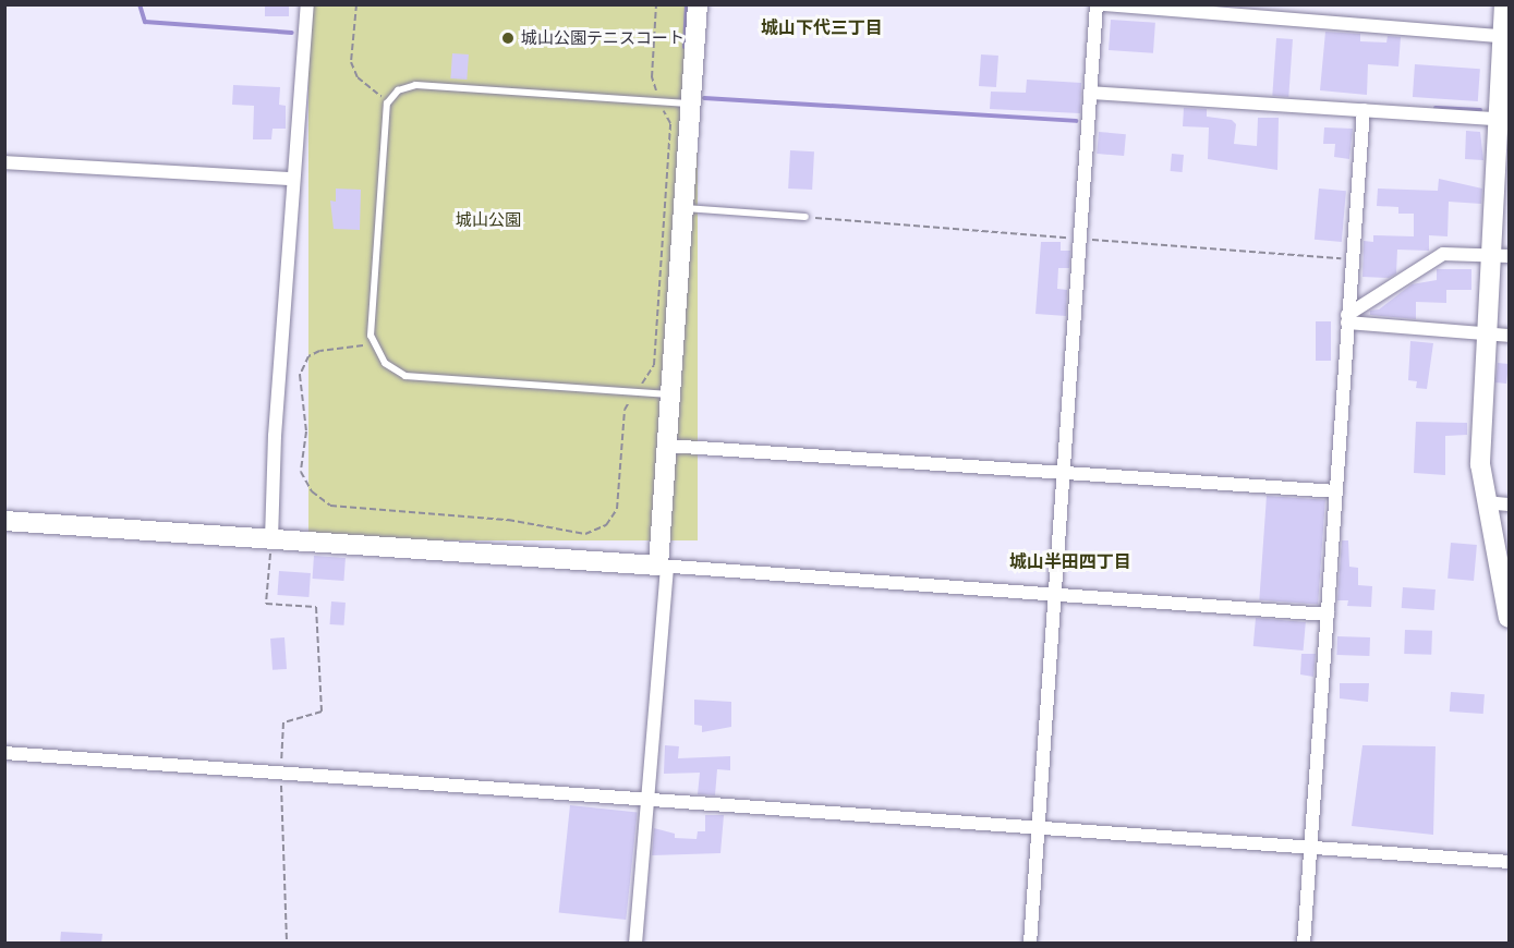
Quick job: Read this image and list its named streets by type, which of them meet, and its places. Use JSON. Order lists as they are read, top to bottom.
{
  "districts": ["城山下代三丁目", "城山半田四丁目"],
  "parks": ["城山公園"],
  "places": ["城山公園テニスコート"]
}
